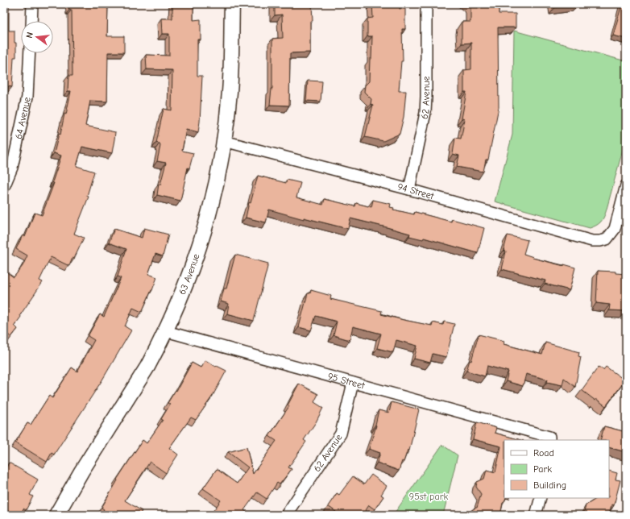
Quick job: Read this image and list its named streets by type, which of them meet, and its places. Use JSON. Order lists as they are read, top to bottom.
{
  "streets": {
    "street": [
      "62 Avenue",
      "64 Avenue",
      "94 Street",
      "63 Avenue",
      "95 Street"
    ]
  },
  "crossings": [
    ["62 Avenue", "94 Street"],
    ["62 Avenue", "95 Street"],
    ["94 Street", "63 Avenue"],
    ["63 Avenue", "95 Street"]
  ],
  "parks": ["95st park"],
  "legend": ["Road", "Park", "Building"],
  "north": "left"
}
